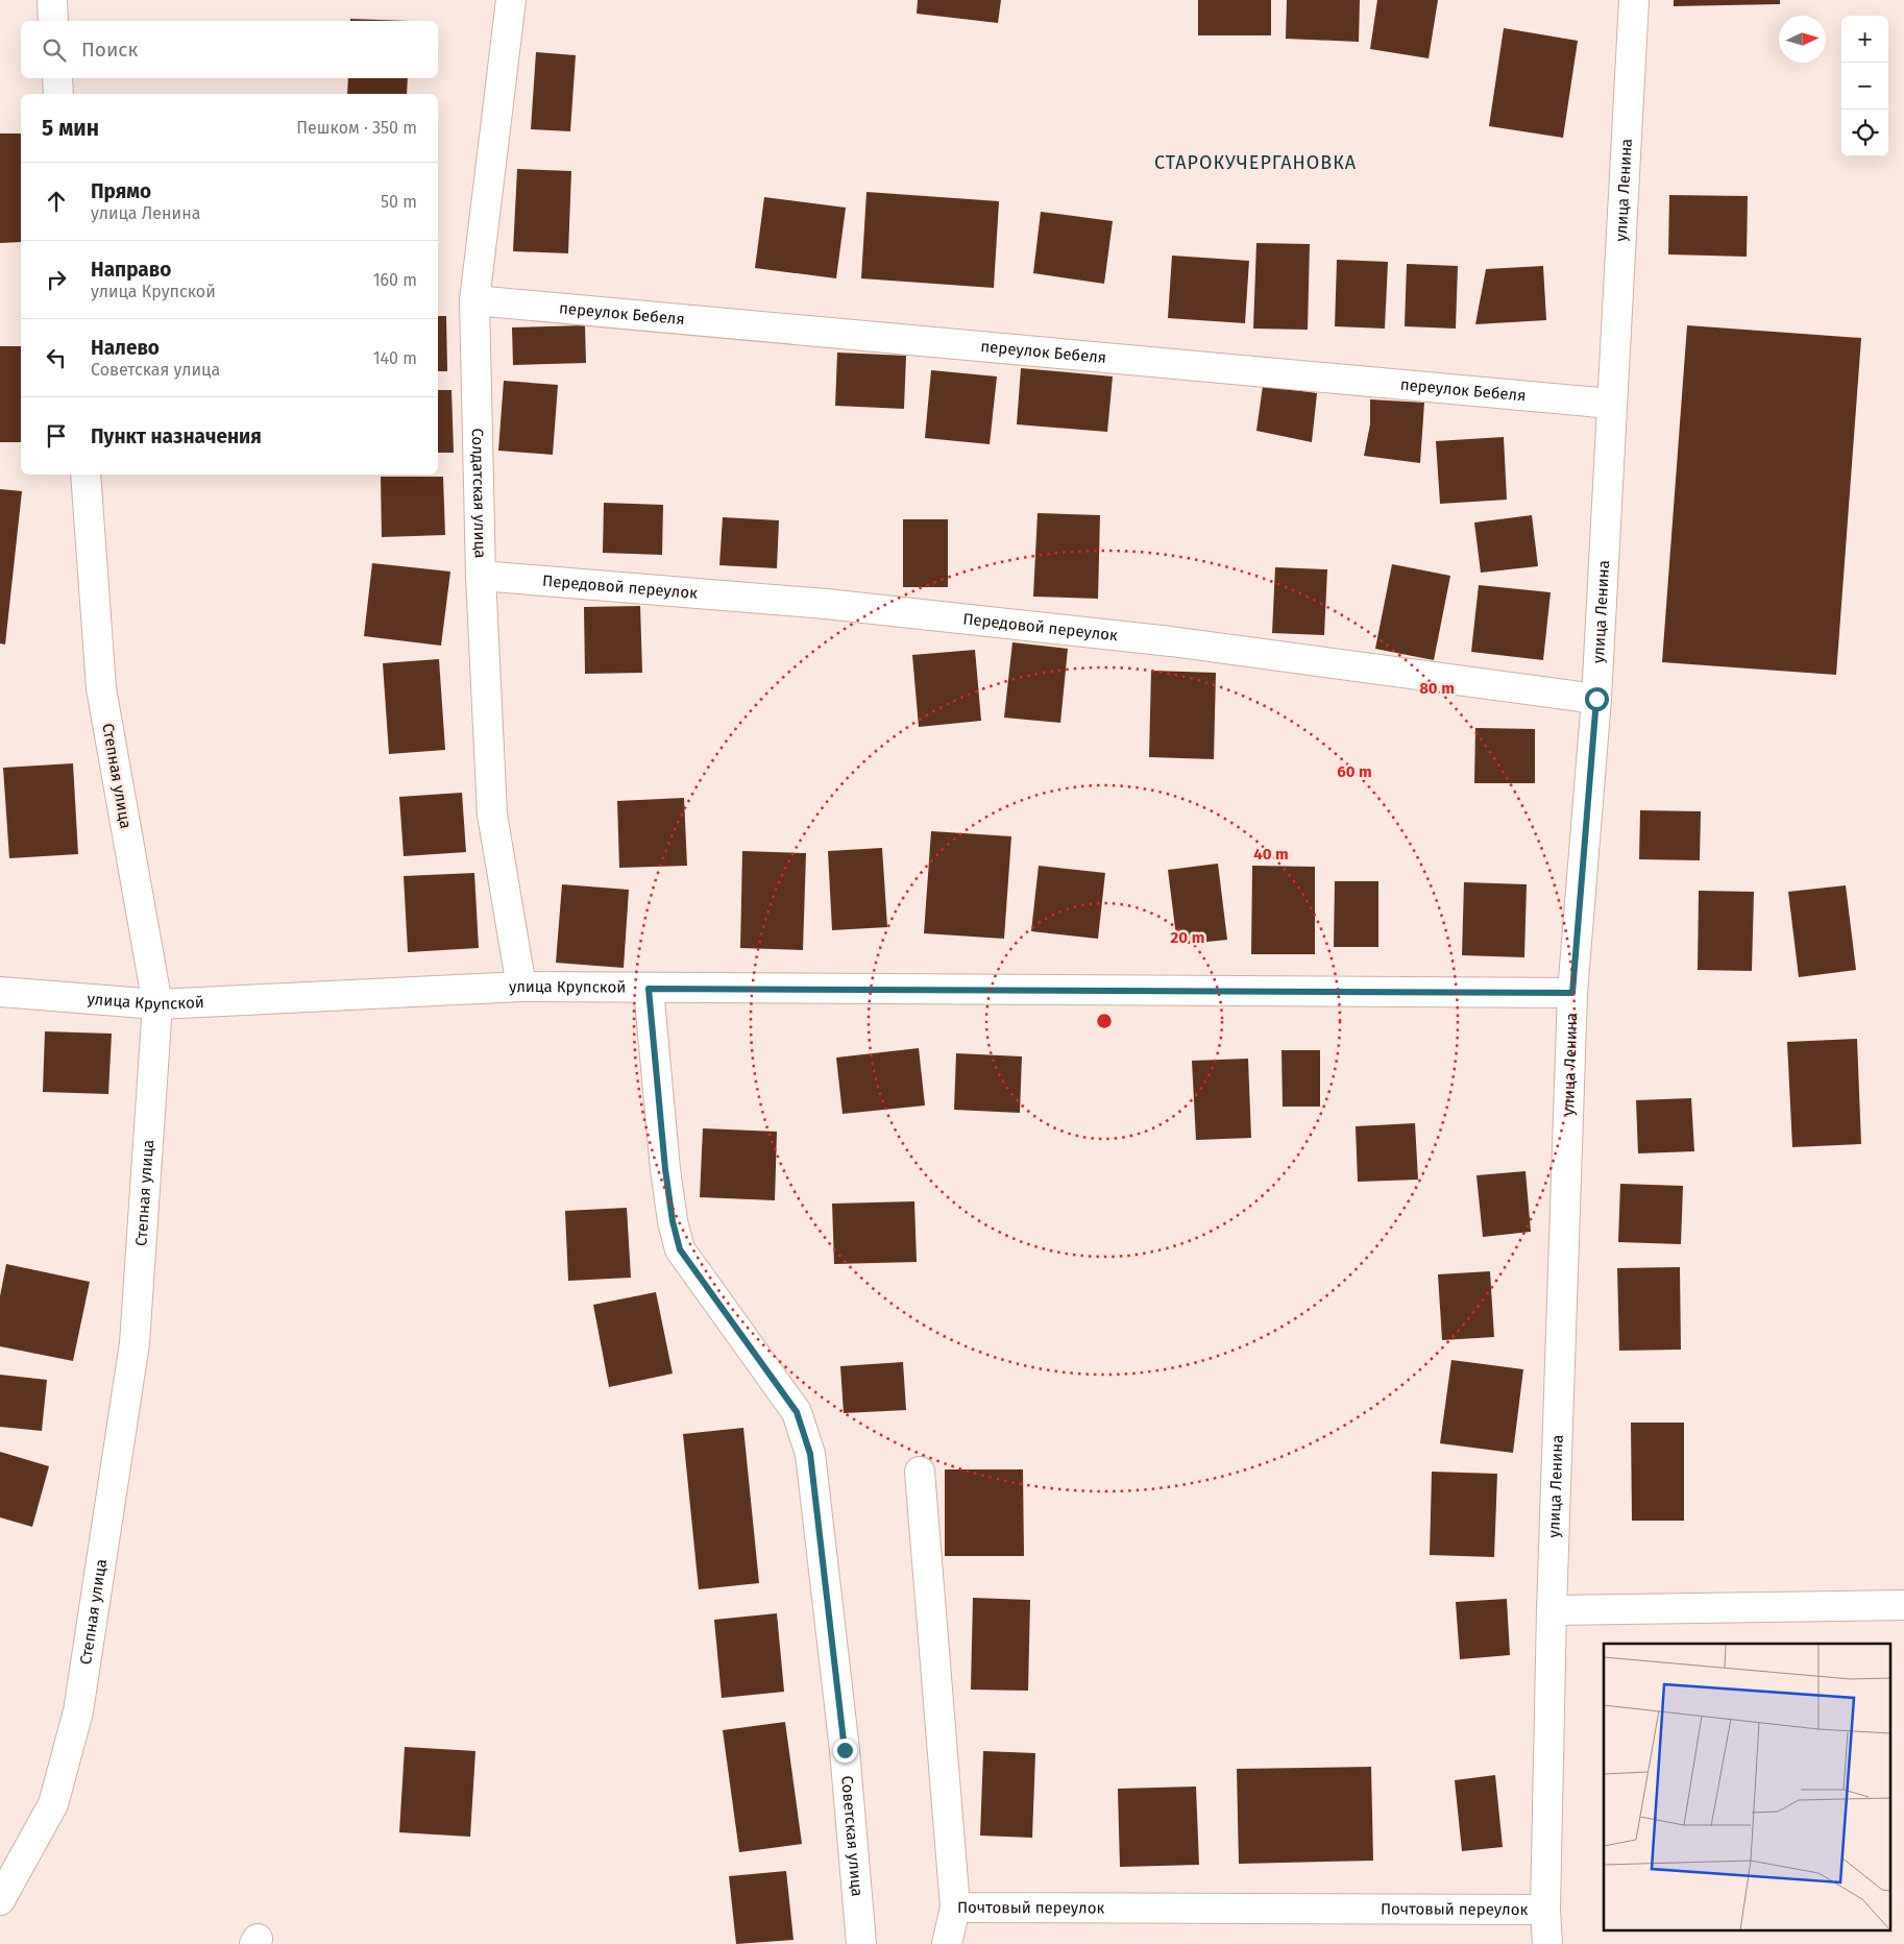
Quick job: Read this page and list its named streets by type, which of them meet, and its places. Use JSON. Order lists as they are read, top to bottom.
{
  "streets": {
    "street": [
      "улица Ленина",
      "переулок Бебеля",
      "Солдатская улица",
      "Передовой переулок",
      "Степная улица",
      "улица Крупской",
      "Советская улица",
      "Почтовый переулок"
    ]
  },
  "crossings": [
    ["улица Ленина", "переулок Бебеля"],
    ["улица Ленина", "Передовой переулок"],
    ["улица Ленина", "улица Крупской"],
    ["улица Ленина", "Почтовый переулок"],
    ["переулок Бебеля", "Солдатская улица"],
    ["Солдатская улица", "Передовой переулок"],
    ["Солдатская улица", "улица Крупской"],
    ["Степная улица", "улица Крупской"],
    ["улица Крупской", "Советская улица"]
  ],
  "districts": ["СТАРОКУЧЕРГАНОВКА"],
  "north": "right",
  "page": {
    "map_buttons": ["+", "−"],
    "search": "Поиск",
    "heading": ["5 мин", "Пешком · 350 m"],
    "list": [
      ["Прямо", "улица Ленина", "50 m"],
      ["Направо", "улица Крупской", "160 m"],
      ["Налево", "Советская улица", "140 m"],
      "Пункт назначения"
    ]
  },
  "rings": [
    "80 m",
    "60 m",
    "40 m",
    "20 m"
  ]
}
